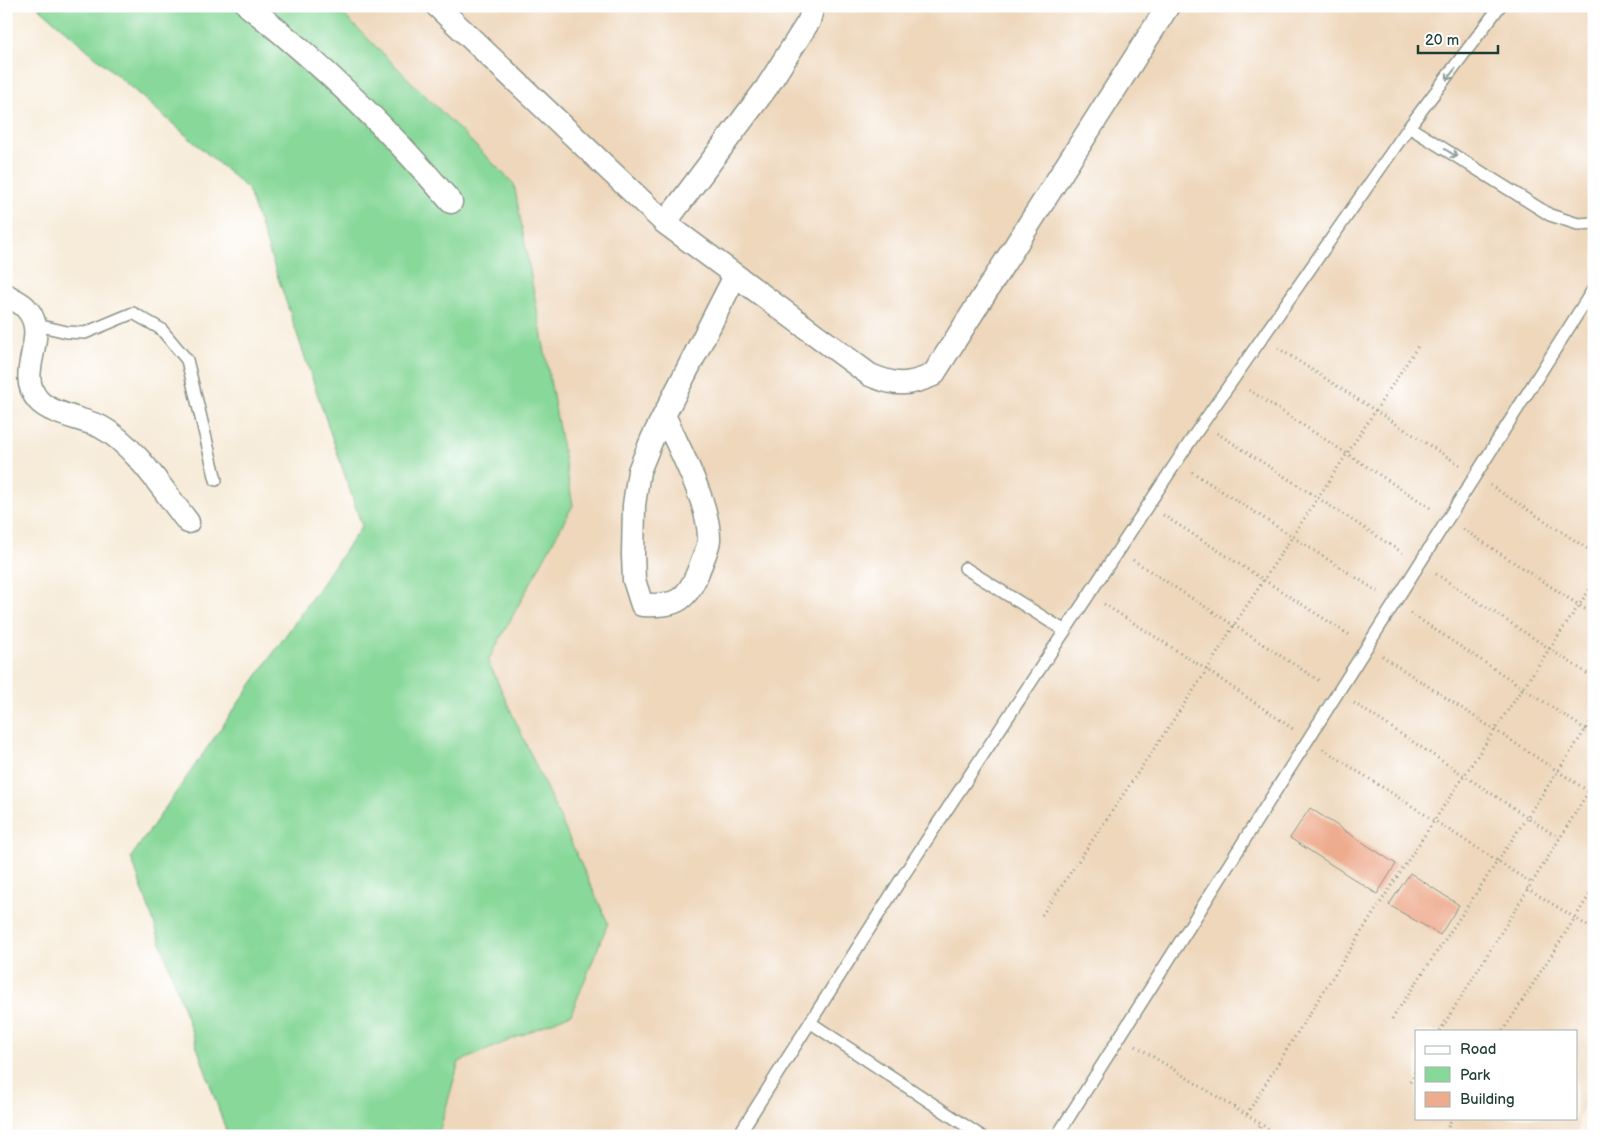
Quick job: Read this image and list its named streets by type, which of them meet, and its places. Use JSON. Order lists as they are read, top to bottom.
{
  "legend": ["Road", "Park", "Building"],
  "scale_bar": "20 m"
}
